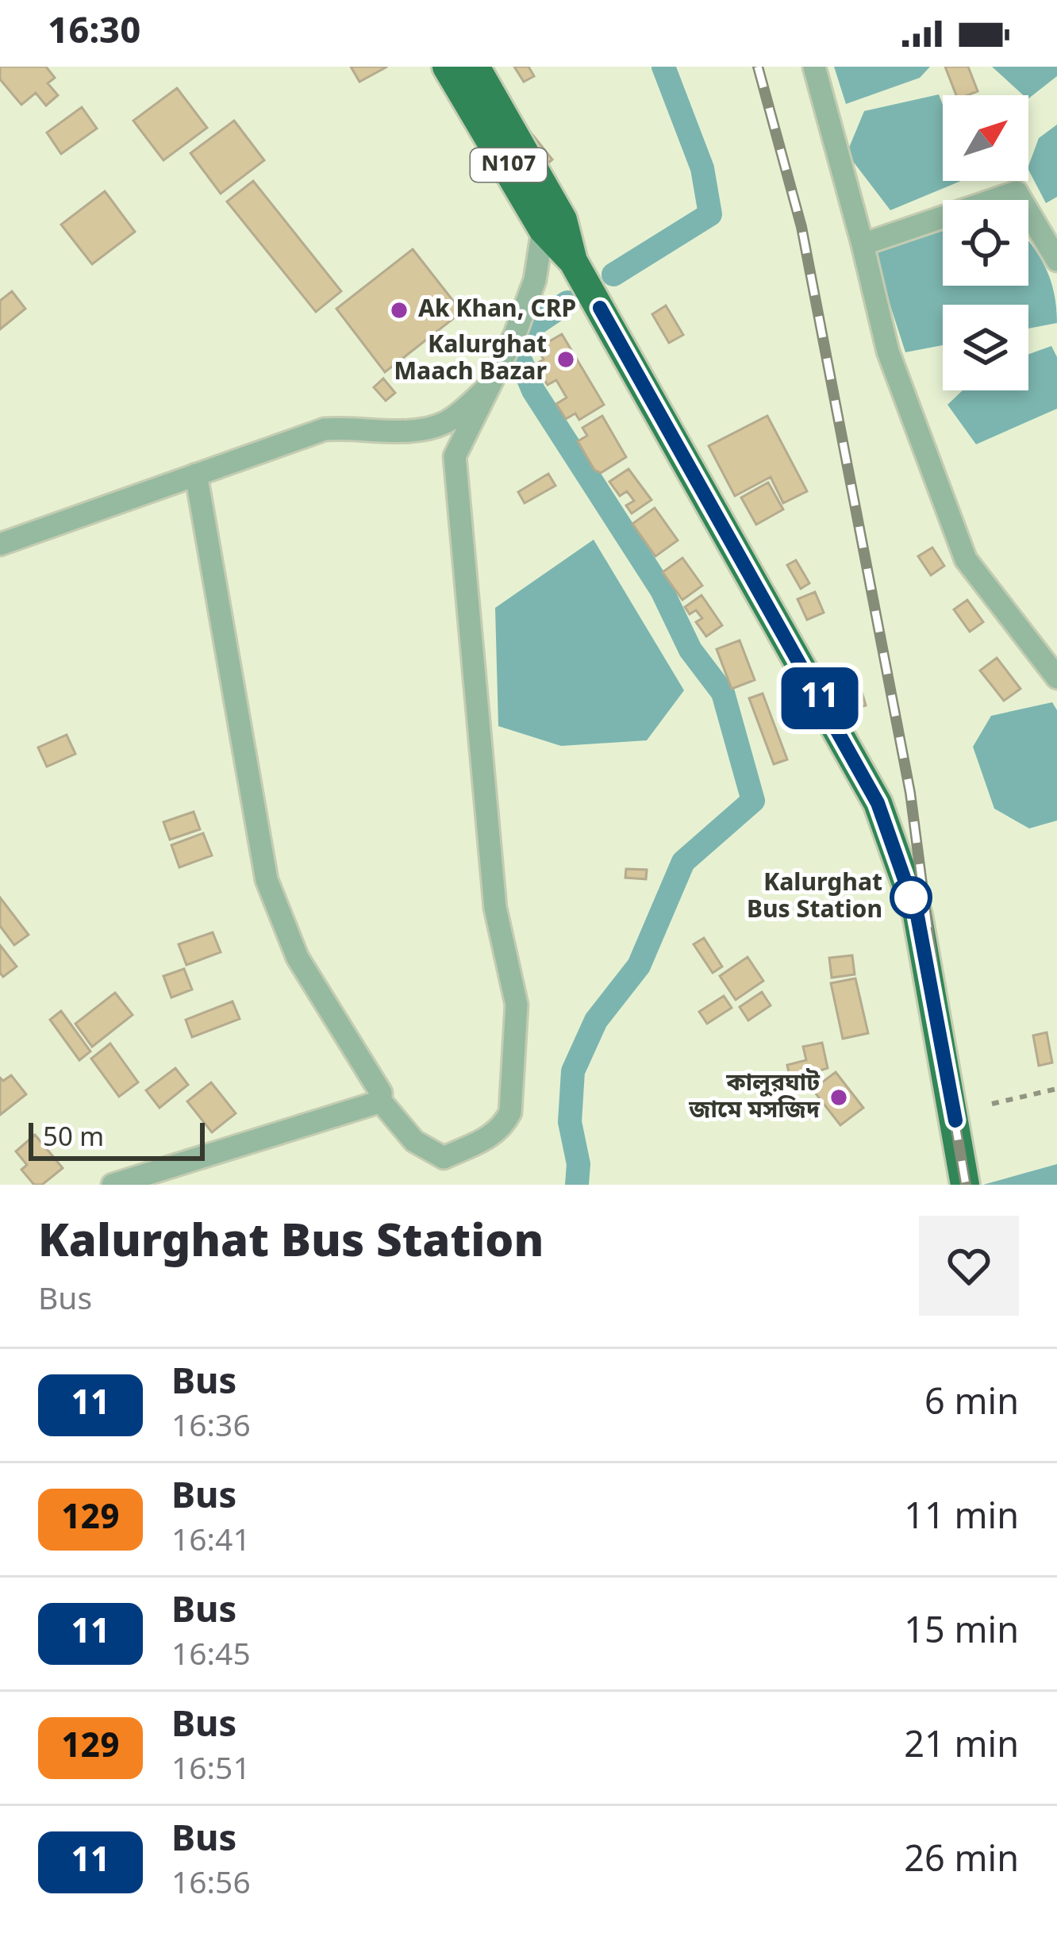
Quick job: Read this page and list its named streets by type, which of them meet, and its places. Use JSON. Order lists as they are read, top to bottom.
{
  "streets": {
    "highway": ["N107"]
  },
  "places": [
    "Ak Khan, CRP",
    "Kalurghat Maach Bazar",
    "Kalurghat Bus Station",
    "কালুরঘাট জামে মসজিদ"
  ],
  "lines": ["bus line 11"],
  "scale_bar": "50 m",
  "north": "top right",
  "page": {
    "status": "16:30",
    "on_map": "11",
    "scale": "50 m",
    "heading": ["Kalurghat Bus Station", "Bus"],
    "list": [
      {
        "mark": "11",
        "name": "Bus",
        "note": "16:36",
        "value": "6 min"
      },
      {
        "mark": "129",
        "name": "Bus",
        "note": "16:41",
        "value": "11 min"
      },
      {
        "mark": "11",
        "name": "Bus",
        "note": "16:45",
        "value": "15 min"
      },
      {
        "mark": "129",
        "name": "Bus",
        "note": "16:51",
        "value": "21 min"
      },
      {
        "mark": "11",
        "name": "Bus",
        "note": "16:56",
        "value": "26 min"
      }
    ]
  }
}
